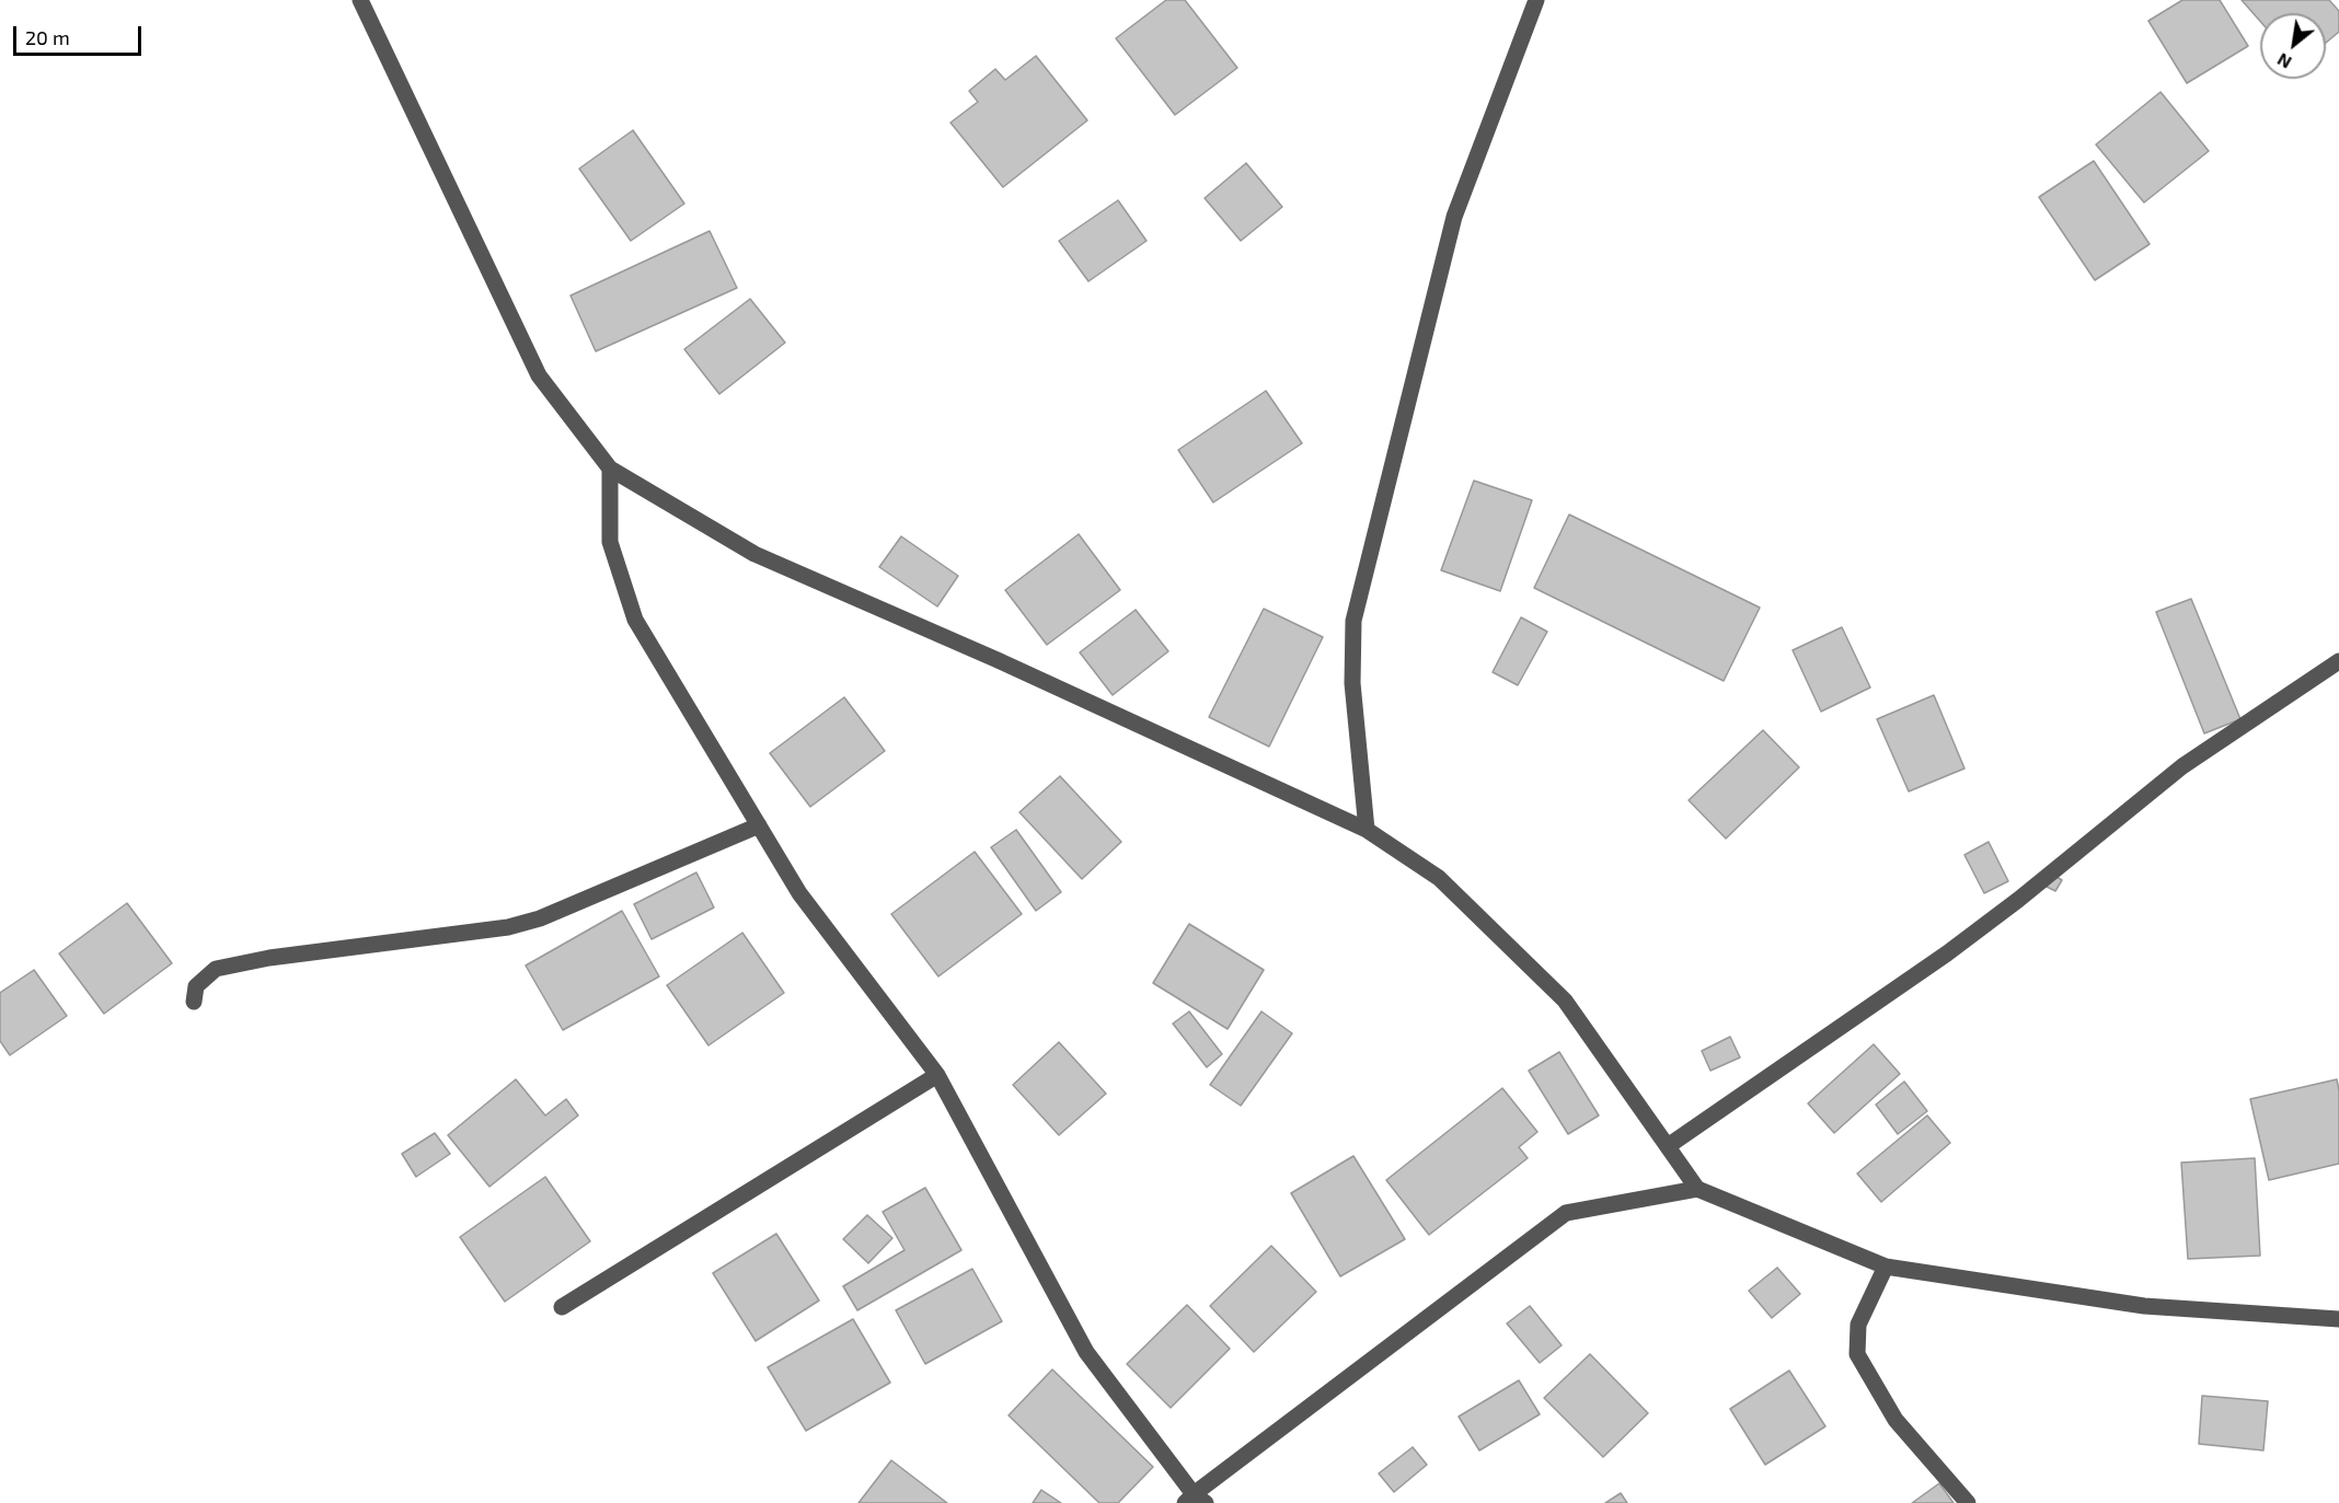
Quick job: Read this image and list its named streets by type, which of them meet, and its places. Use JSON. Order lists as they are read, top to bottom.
{
  "scale_bar": "20 m",
  "north": "bottom left"
}
